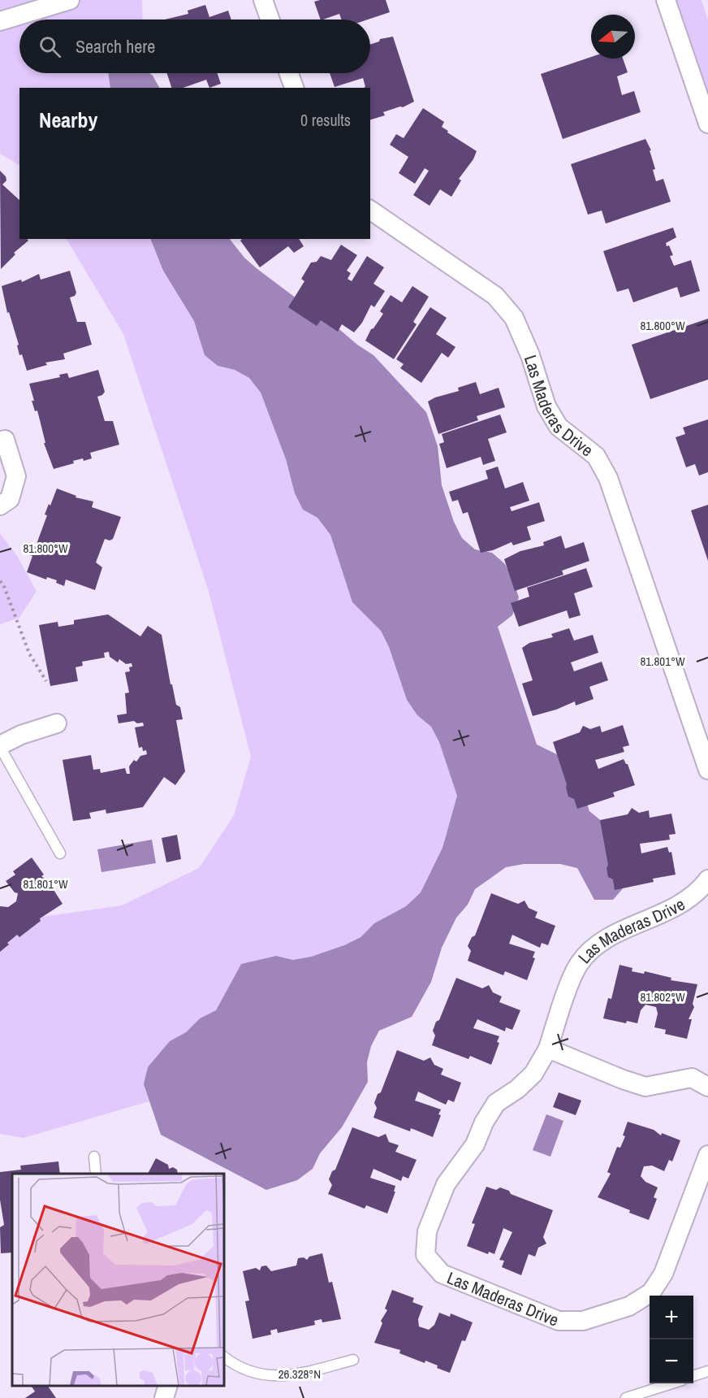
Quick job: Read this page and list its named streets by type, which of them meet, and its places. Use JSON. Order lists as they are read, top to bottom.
{
  "streets": {
    "street": ["Las Maderas Drive"]
  },
  "north": "left",
  "page": {
    "search": "Search here",
    "heading": ["Nearby", "0 results"],
    "map_buttons": ["+", "−"]
  },
  "coordinates": [
    "81.800°W",
    "81.801°W",
    "81.802°W",
    "26.328°N"
  ]
}
